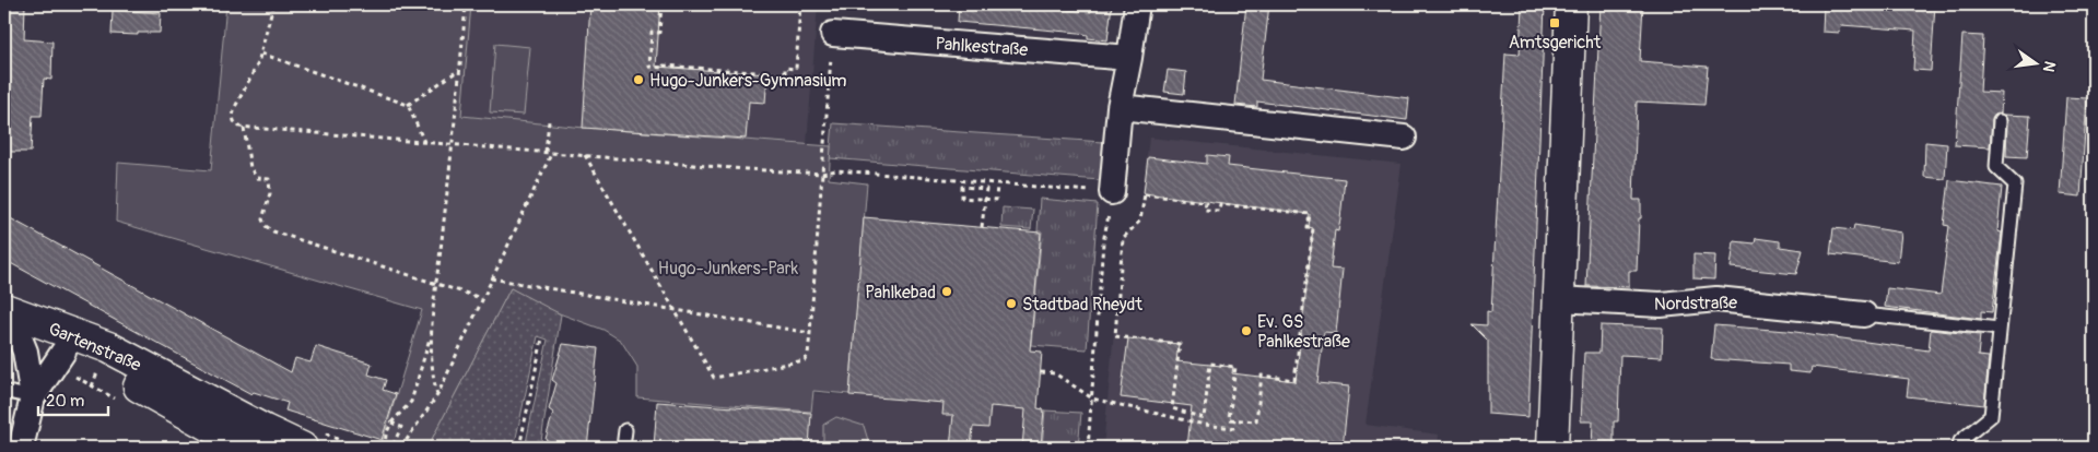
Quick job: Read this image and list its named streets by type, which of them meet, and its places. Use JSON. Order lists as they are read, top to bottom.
{
  "streets": {
    "main road": ["Gartenstraße"],
    "street": ["Pahlkestraße", "Nordstraße"]
  },
  "parks": ["Hugo-Junkers-Park"],
  "places": {
    "transit": ["Amtsgericht"],
    "other": [
      "Hugo-Junkers-Gymnasium",
      "Pahlkebad",
      "Stadtbad Rheydt",
      "Ev. GS Pahlkestraße"
    ]
  },
  "scale_bar": "20 m",
  "north": "right"
}
